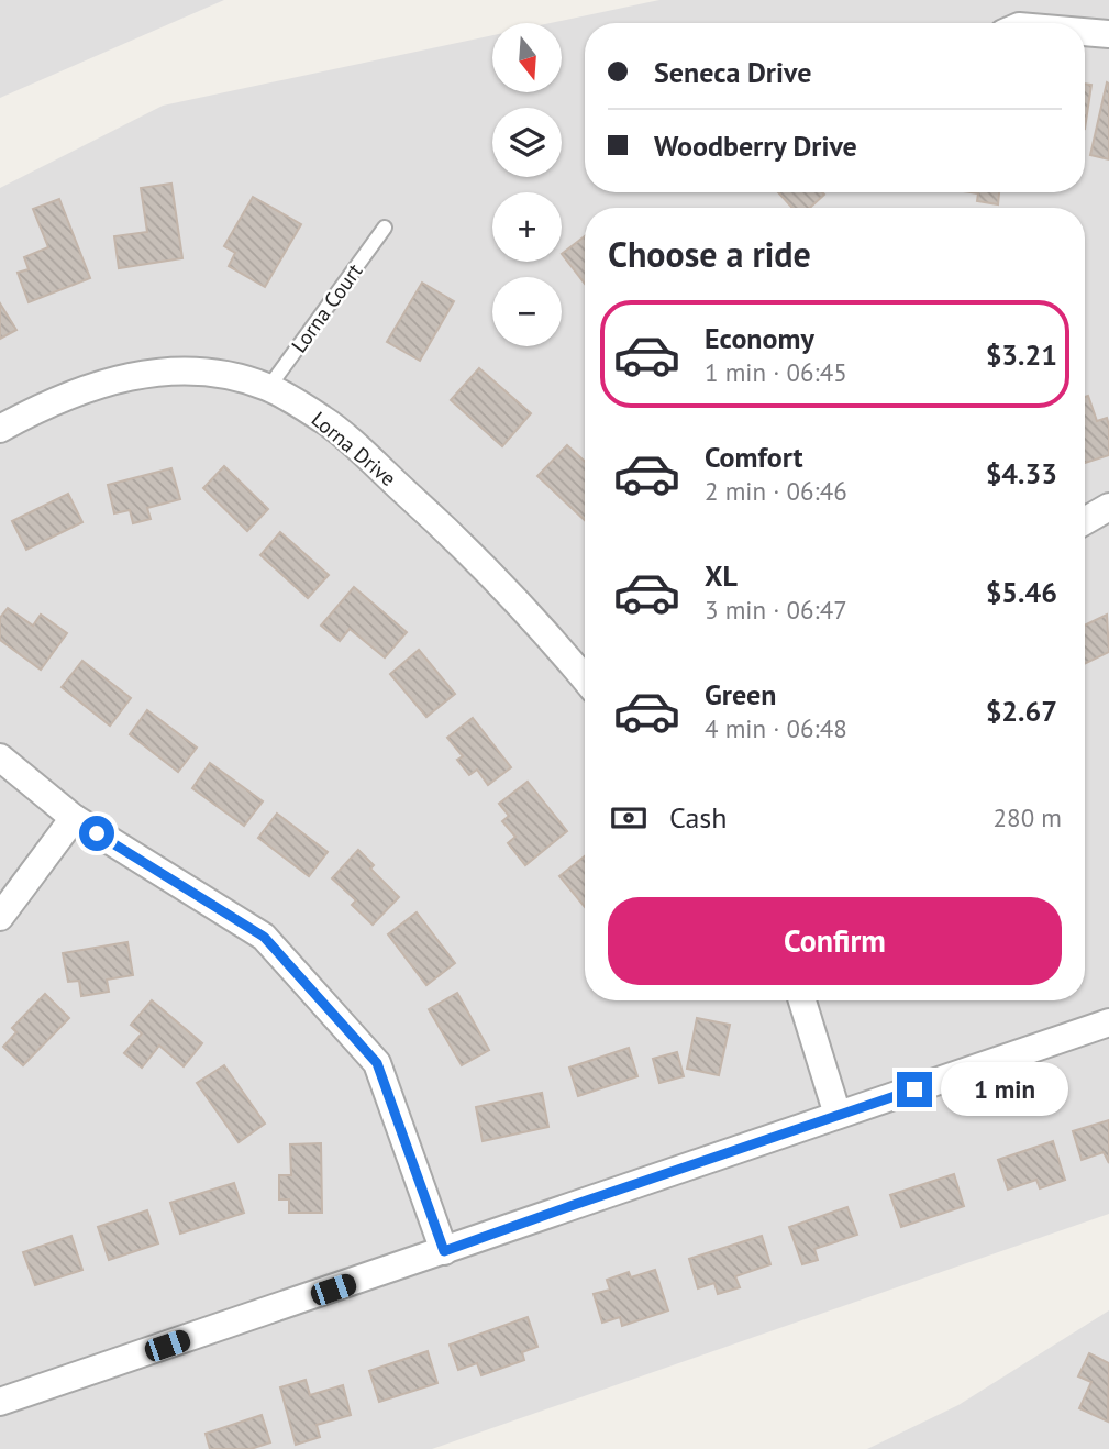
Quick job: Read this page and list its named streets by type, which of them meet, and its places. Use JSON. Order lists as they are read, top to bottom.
{
  "streets": {
    "street": ["Lorna Drive"],
    "lane": ["Lorna Court"]
  },
  "crossings": [
    ["Lorna Court", "Lorna Drive"]
  ],
  "north": "bottom",
  "page": {
    "map_buttons": ["+", "−"],
    "banner": ["Seneca Drive", "Woodberry Drive"],
    "heading": "Choose a ride",
    "list": [
      {
        "name": "Economy",
        "note": "1 min · 06:45",
        "value": "$3.21"
      },
      {
        "name": "Comfort",
        "note": "2 min · 06:46",
        "value": "$4.33"
      },
      {
        "name": "XL",
        "note": "3 min · 06:47",
        "value": "$5.46"
      },
      {
        "name": "Green",
        "note": "4 min · 06:48",
        "value": "$2.67"
      }
    ],
    "pay": ["Cash", "280 m"],
    "buttons": "Confirm",
    "bubble": "1 min"
  }
}
